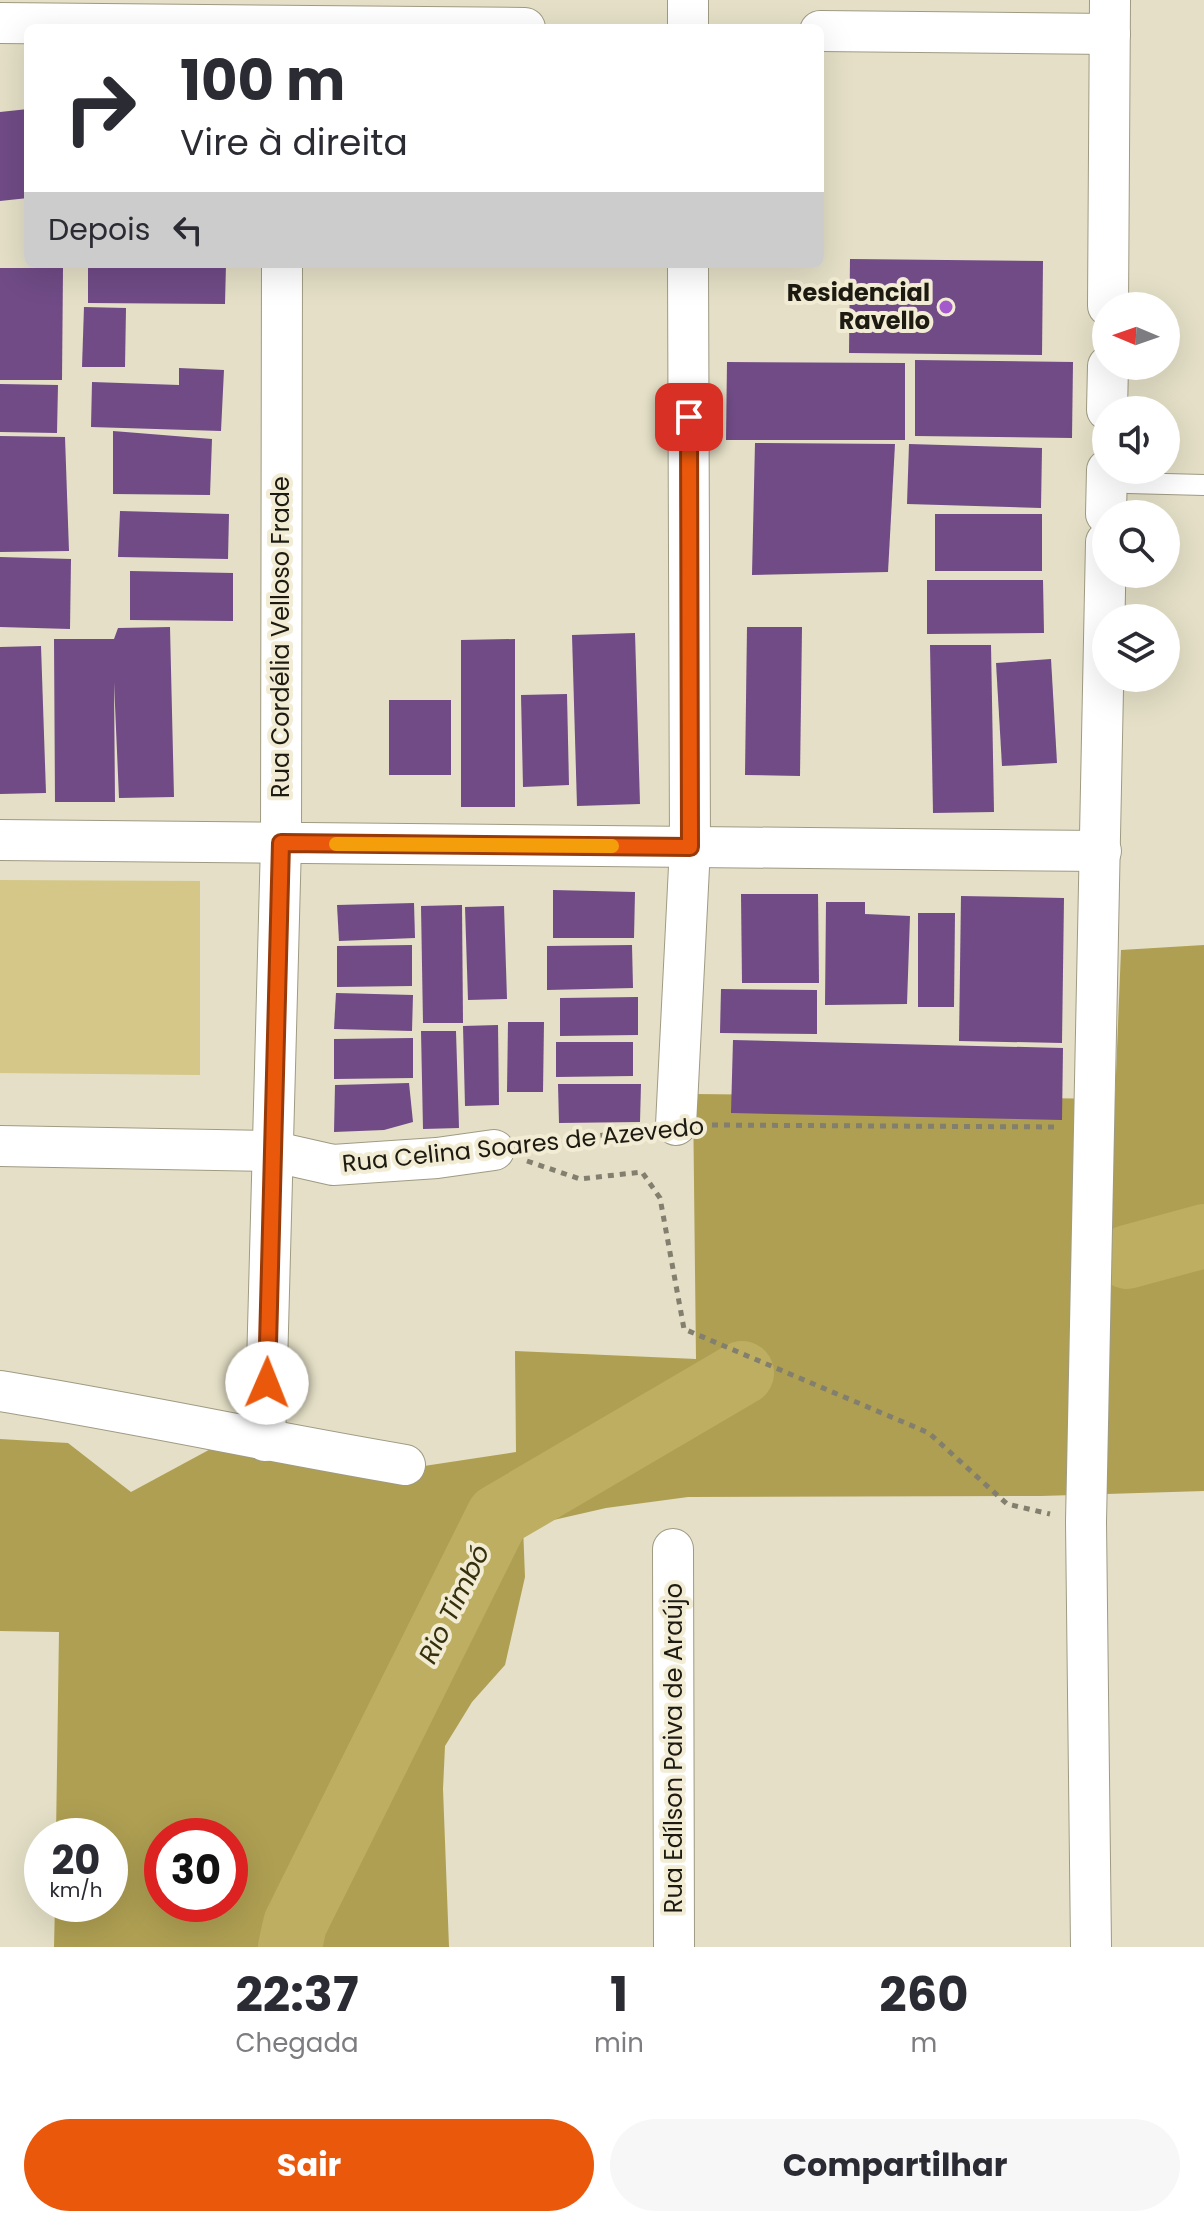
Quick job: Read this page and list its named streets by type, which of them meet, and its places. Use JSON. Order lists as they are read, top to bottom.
{
  "streets": {
    "street": ["Rua Cordélia Velloso Frade", "Rua Celina Soares de Azevedo", "Rua Edílson Paiva de Araújo"]
  },
  "crossings": [
    ["Rua Cordélia Velloso Frade", "Rua Celina Soares de Azevedo"]
  ],
  "water": ["Rio Timbó"],
  "places": ["Residencial Ravello"],
  "north": "left",
  "page": {
    "turn": ["100 m", "Vire à direita"],
    "then": "Depois",
    "speed": "20 km/h",
    "limit": "30",
    "eta": [
      "22:37",
      "Chegada",
      "1",
      "min",
      "260",
      "m"
    ],
    "buttons": ["Sair", "Compartilhar"]
  }
}
